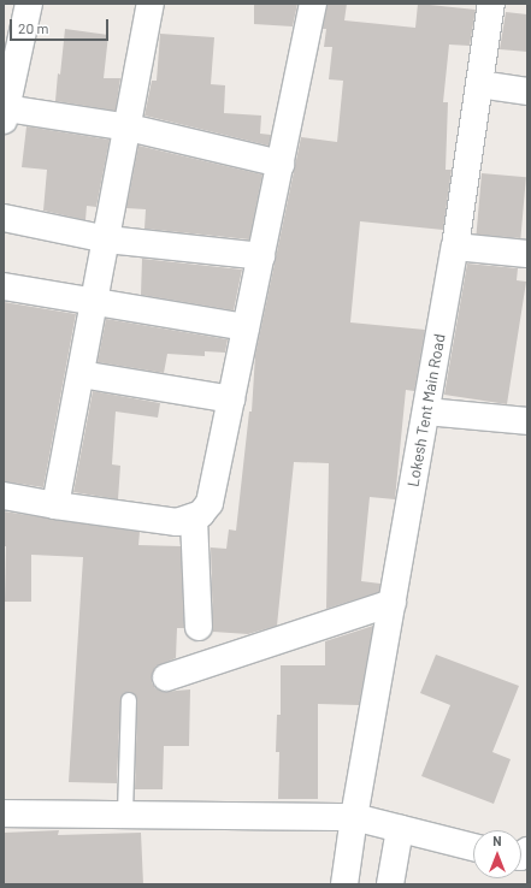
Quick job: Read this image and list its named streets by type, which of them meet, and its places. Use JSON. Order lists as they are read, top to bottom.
{
  "streets": {
    "street": ["Lokesh Tent Main Road"]
  },
  "scale_bar": "20 m",
  "north": "top"
}
